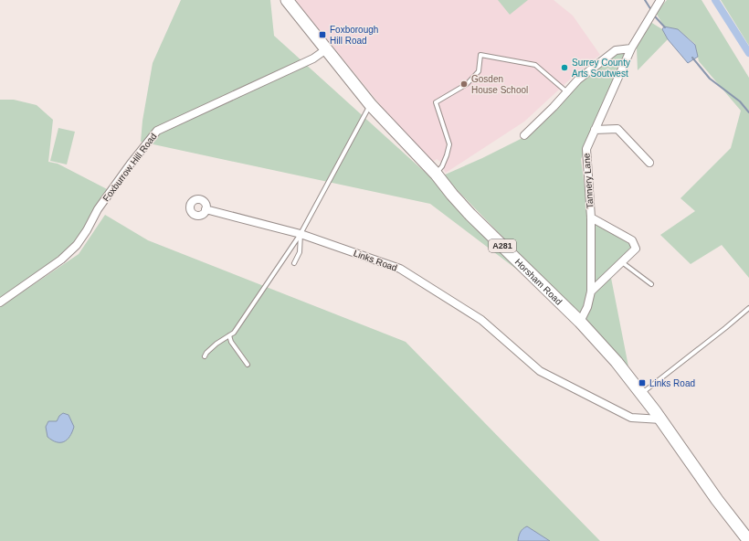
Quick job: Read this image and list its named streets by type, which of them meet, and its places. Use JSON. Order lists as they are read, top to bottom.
{
  "streets": {
    "main road": ["A281", "Horsham Road"],
    "street": ["Foxburrow Hill Road", "Tannery Lane", "Links Road"]
  },
  "crossings": [
    ["Foxburrow Hill Road", "Horsham Road"],
    ["Tannery Lane", "Horsham Road"],
    ["Links Road", "Horsham Road"]
  ],
  "places": {
    "transit": ["Foxborough Hill Road", "Links Road"],
    "other": ["Surrey County Arts Soutwest", "Gosden House School"]
  }
}
